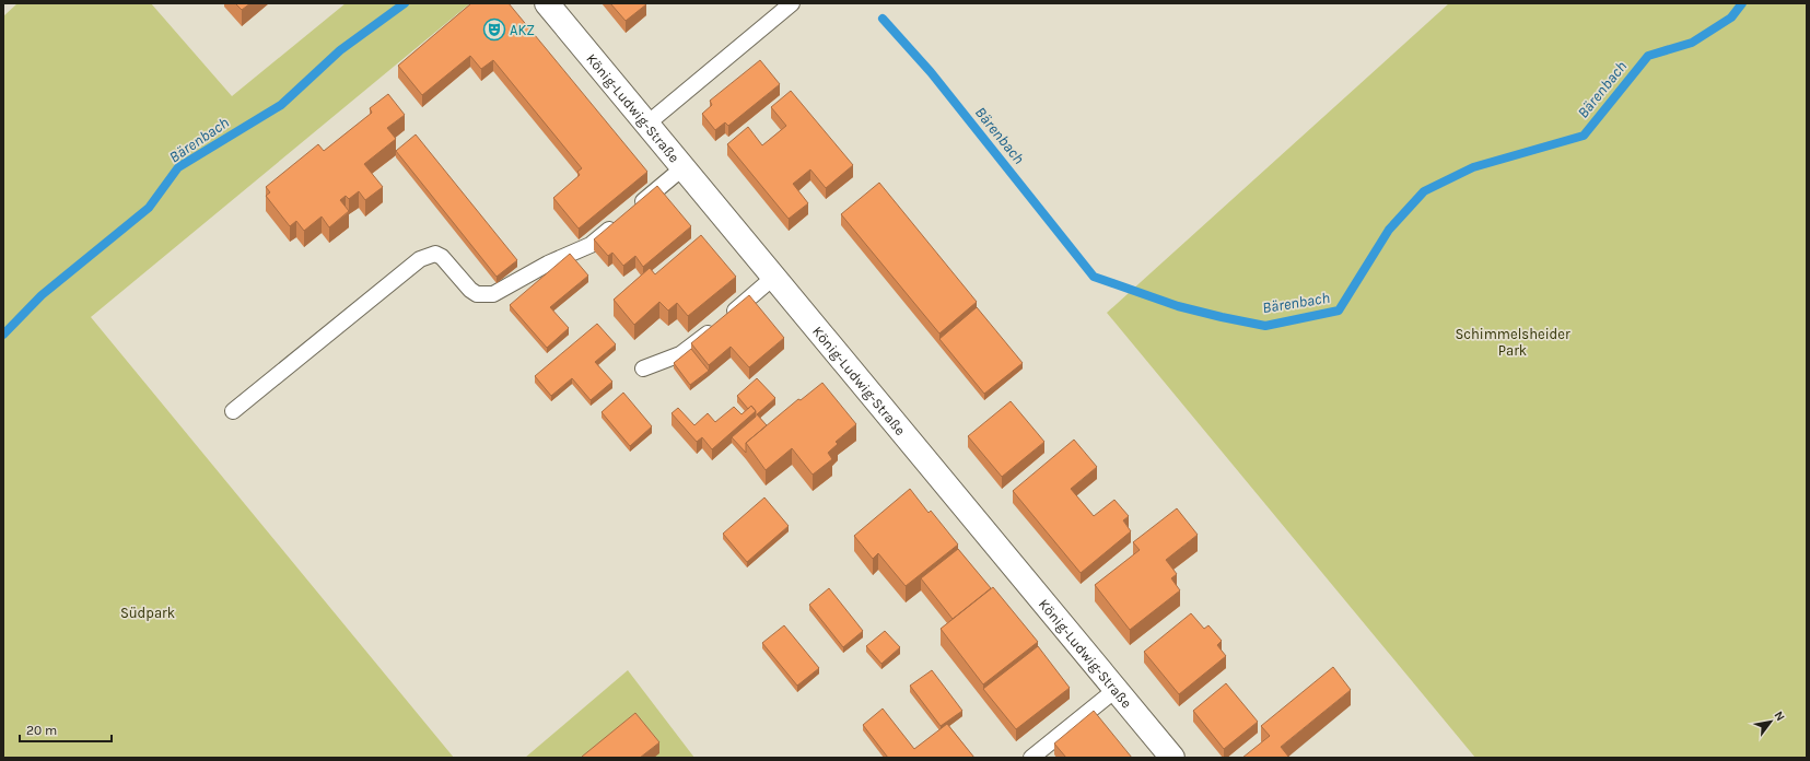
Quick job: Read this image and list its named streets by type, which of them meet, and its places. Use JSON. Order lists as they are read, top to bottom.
{
  "streets": {
    "street": ["König-Ludwig-Straße"]
  },
  "water": ["Bärenbach"],
  "parks": ["Schimmelsheider Park", "Südpark"],
  "places": {
    "theatre": ["AKZ"]
  },
  "scale_bar": "20 m",
  "north": "top right"
}
